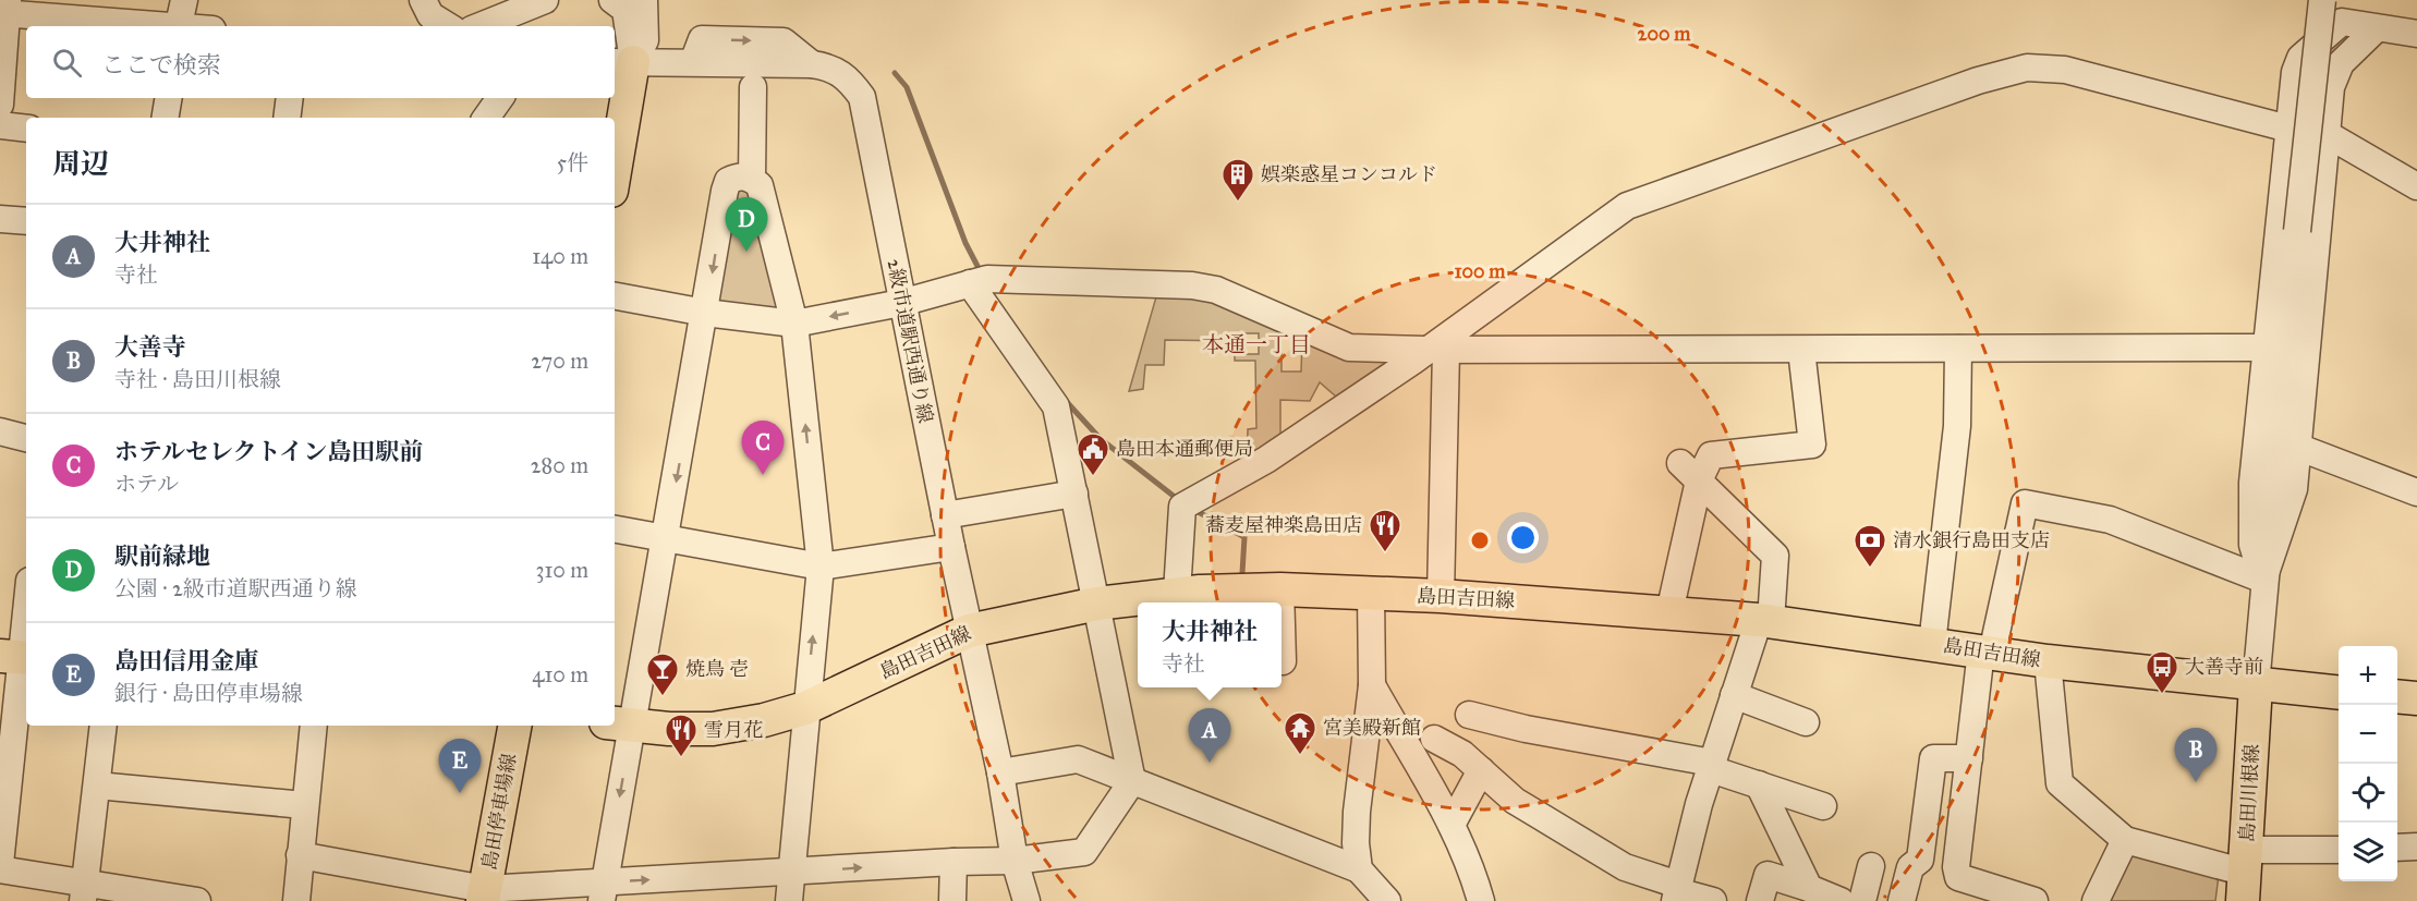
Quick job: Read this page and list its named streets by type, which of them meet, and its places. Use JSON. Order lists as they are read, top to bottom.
{
  "streets": {
    "main road": ["島田吉田線", "島田川根線", "島田停車場線"],
    "street": ["2級市道駅西通り線"]
  },
  "crossings": [
    ["2級市道駅西通り線", "島田吉田線"],
    ["島田吉田線", "島田川根線"]
  ],
  "districts": ["本通一丁目"],
  "places": {
    "building": ["娯楽惑星コンコルド"],
    "public building": ["島田本通郵便局"],
    "restaurant": ["蕎麦屋神楽島田店", "雪月花"],
    "bank": ["清水銀行島田支店"],
    "bus stop": ["大善寺前"],
    "bar": ["焼鳥 壱"],
    "temple": ["宮美殿新館"]
  },
  "page": {
    "search": "ここで検索",
    "heading": ["周辺", "5件"],
    "pins": [
      "D",
      "C",
      "A",
      "B",
      "E"
    ],
    "list": [
      {
        "mark": "A",
        "name": "大井神社",
        "note": "寺社",
        "value": "140 m"
      },
      {
        "mark": "B",
        "name": "大善寺",
        "note": "寺社 · 島田川根線",
        "value": "270 m"
      },
      {
        "mark": "C",
        "name": "ホテルセレクトイン島田駅前",
        "note": "ホテル",
        "value": "280 m"
      },
      {
        "mark": "D",
        "name": "駅前緑地",
        "note": "公園 · 2級市道駅西通り線",
        "value": "310 m"
      },
      {
        "mark": "E",
        "name": "島田信用金庫",
        "note": "銀行 · 島田停車場線",
        "value": "410 m"
      }
    ],
    "popup": ["大井神社", "寺社"],
    "map_buttons": ["+", "−"]
  },
  "rings": ["200 m", "100 m"]
}
